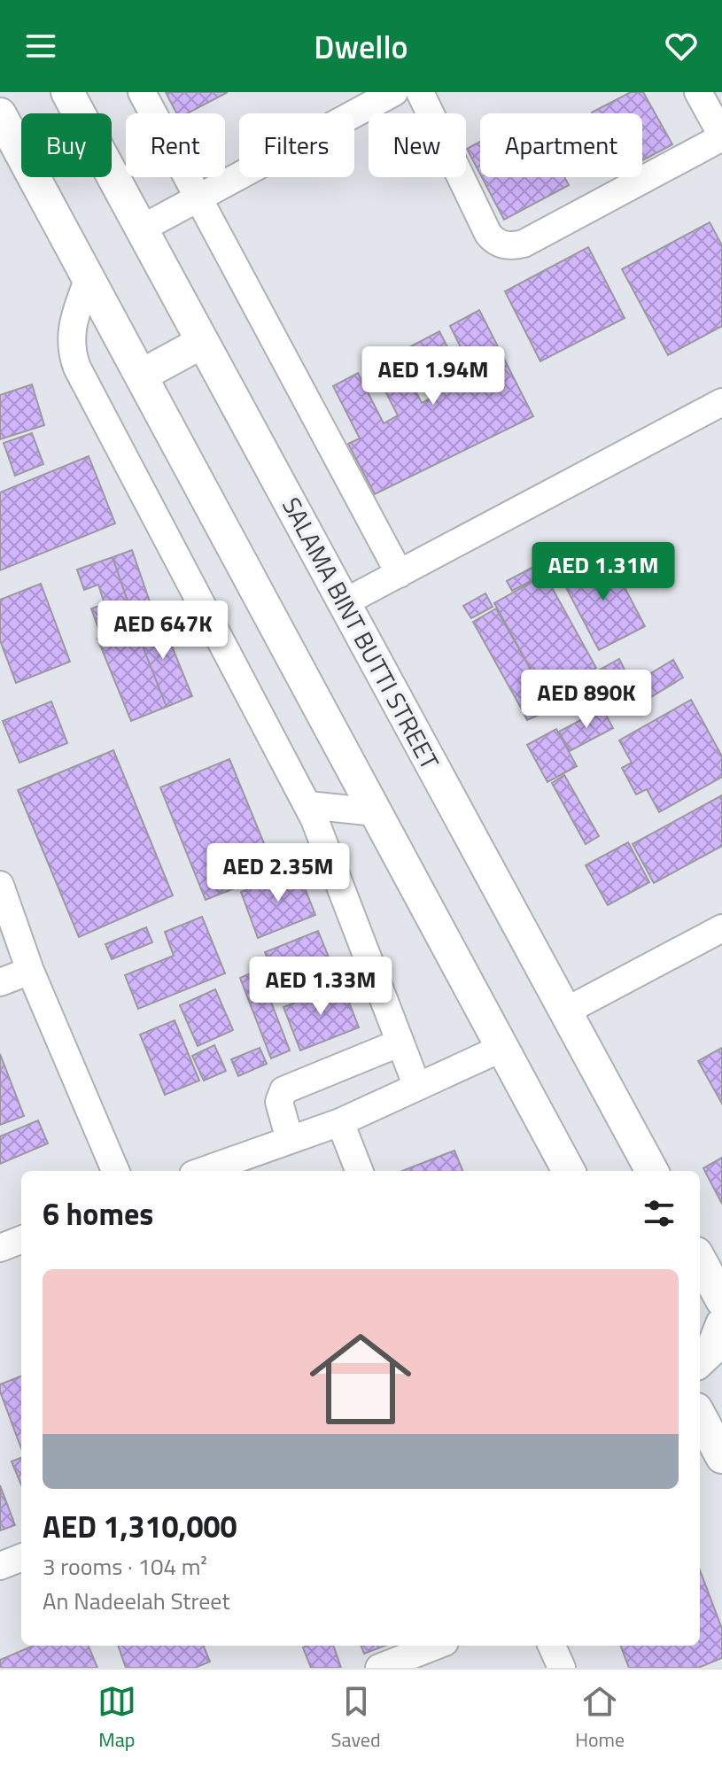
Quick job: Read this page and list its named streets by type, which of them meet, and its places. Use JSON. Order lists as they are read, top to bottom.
{
  "streets": {
    "main road": ["SALAMA BINT BUTTI STREET"]
  },
  "page": {
    "header": "Dwello",
    "chip": [
      "Buy",
      "Rent",
      "Filters",
      "New",
      "Apartment"
    ],
    "price": [
      "AED 1.94M",
      "AED 1.31M",
      "AED 647K",
      "AED 890K",
      "AED 2.35M",
      "AED 1.33M"
    ],
    "heading": "6 homes",
    "list": [
      {
        "name": "AED 1,310,000",
        "note": "3 rooms · 104 m² · An Nadeelah Street"
      }
    ],
    "tabs": ["Map", "Saved", "Home"]
  }
}
